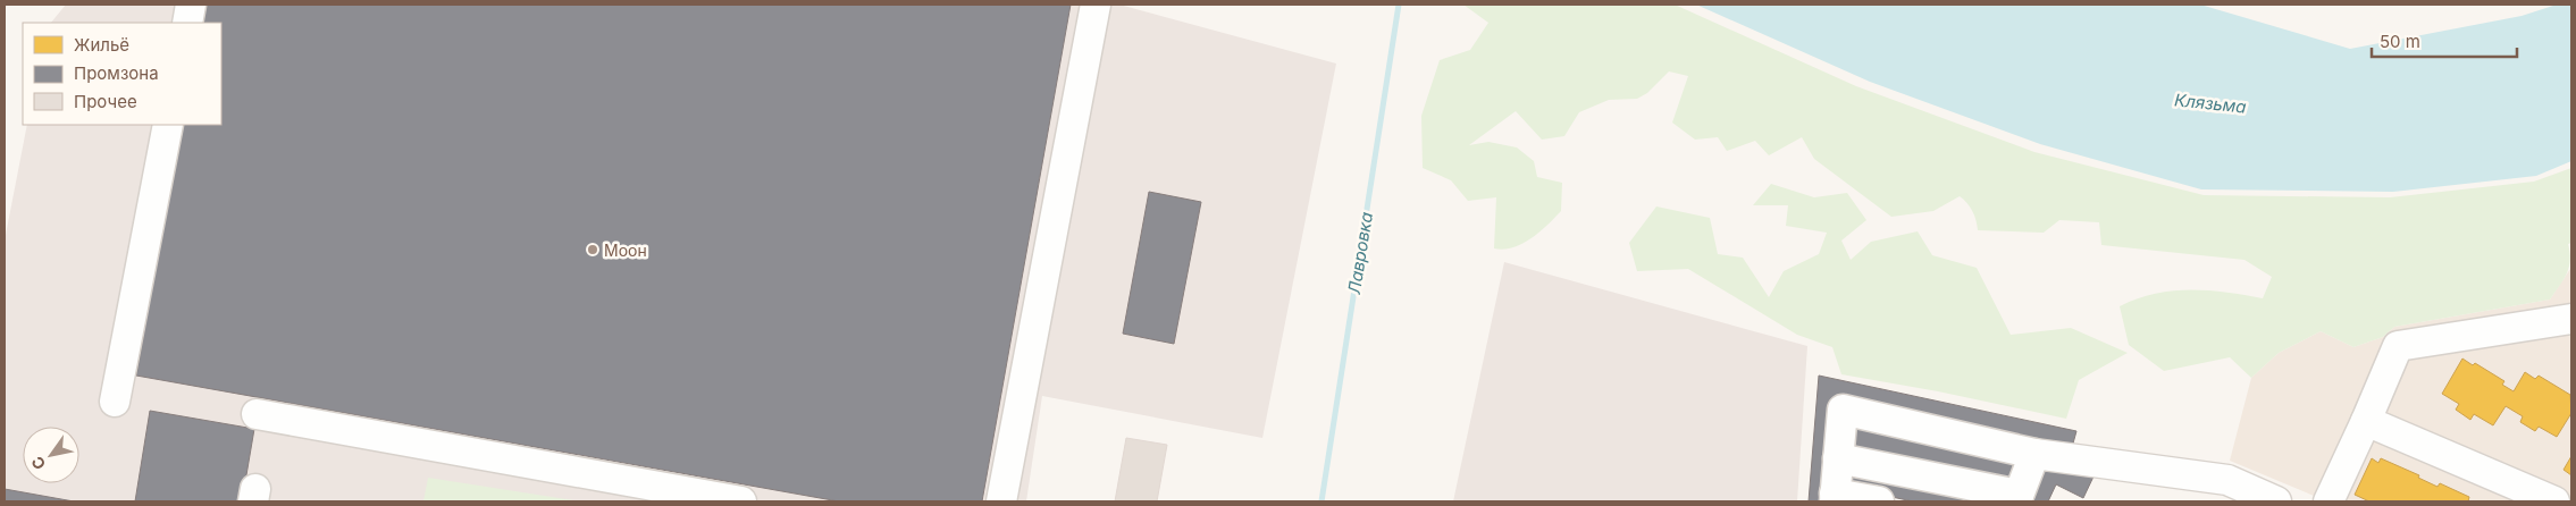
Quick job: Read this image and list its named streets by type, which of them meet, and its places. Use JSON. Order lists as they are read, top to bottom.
{
  "water": ["Клязьма", "Лавровка"],
  "places": ["Моон"],
  "legend": ["Жильё", "Промзона", "Прочее"],
  "scale_bar": "50 m",
  "north": "bottom left"
}
